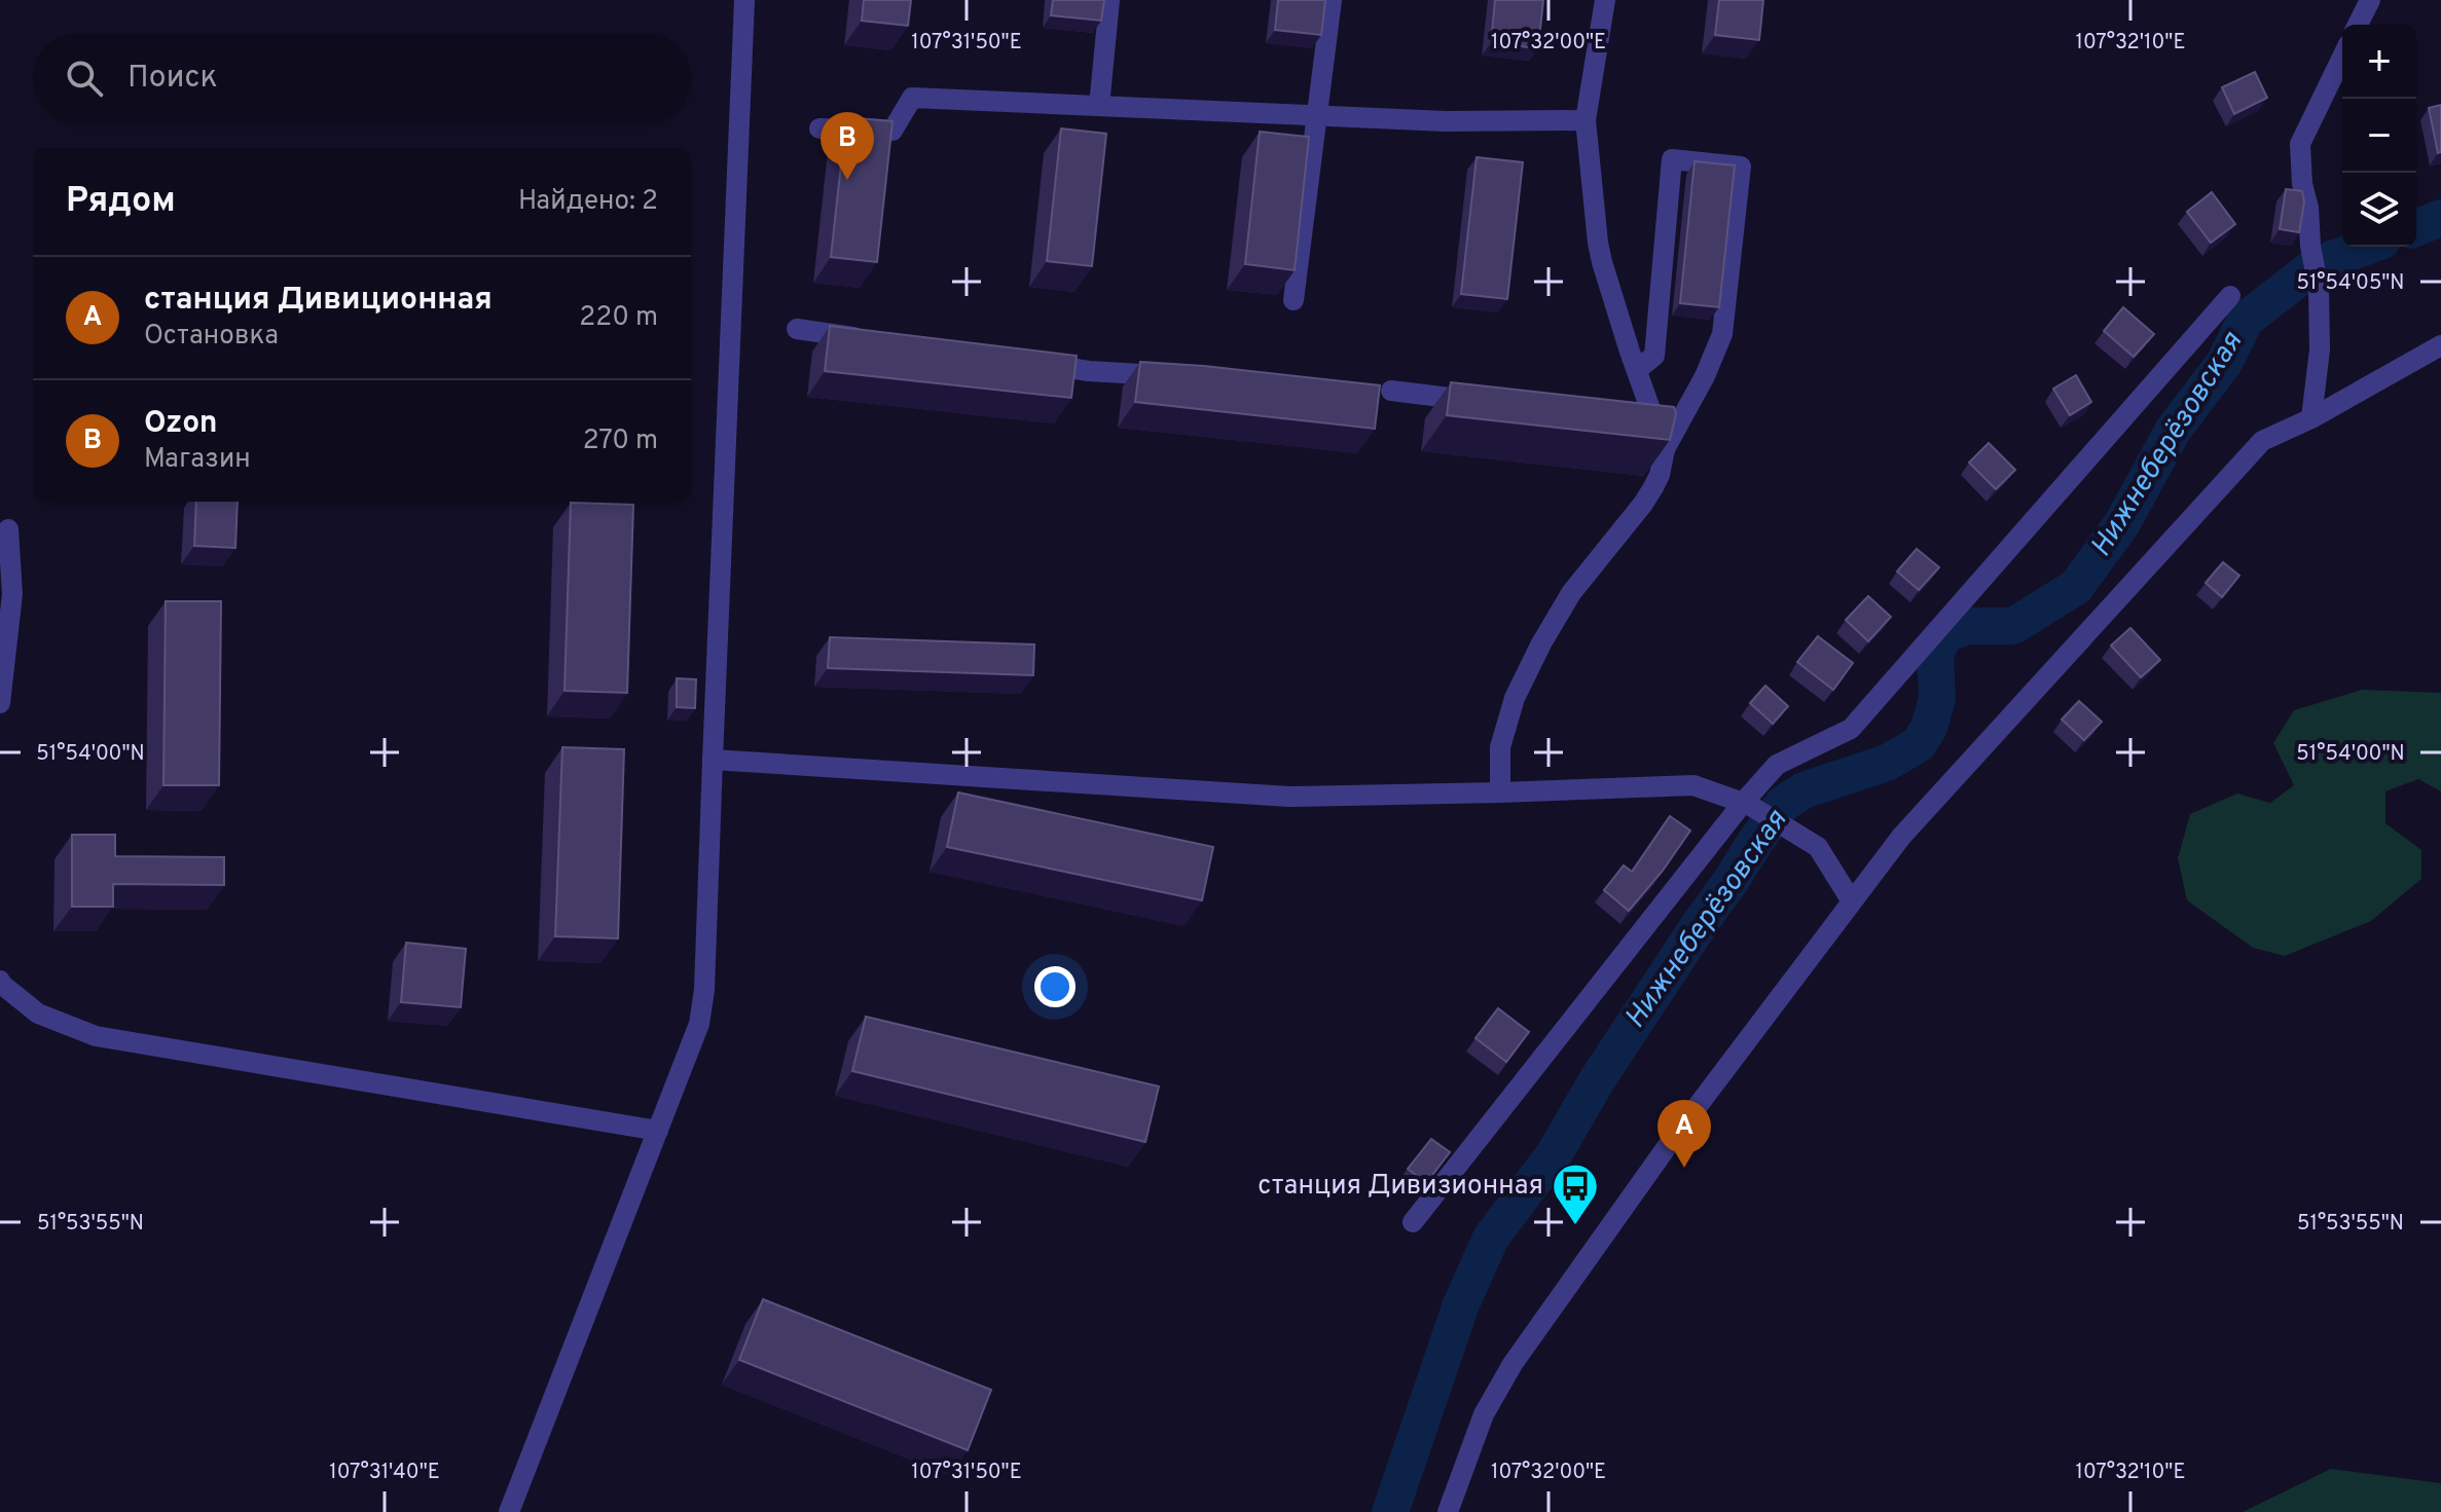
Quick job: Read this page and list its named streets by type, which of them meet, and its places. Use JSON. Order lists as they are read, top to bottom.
{
  "water": ["Нижнеберёзовская"],
  "places": {
    "bus stop": ["станция Дивизионная"]
  },
  "page": {
    "map_buttons": ["+", "−"],
    "search": "Поиск",
    "pins": ["B", "A"],
    "heading": ["Рядом", "Найдено: 2"],
    "list": [
      {
        "mark": "A",
        "name": "станция Дивиционная",
        "note": "Остановка",
        "value": "220 m"
      },
      {
        "mark": "B",
        "name": "Ozon",
        "note": "Магазин",
        "value": "270 m"
      }
    ]
  },
  "coordinates": [
    "107°31'50\"E",
    "107°32'00\"E",
    "107°32'10\"E",
    "51°54'05\"N",
    "51°54'00\"N",
    "51°53'55\"N",
    "107°31'40\"E"
  ]
}
